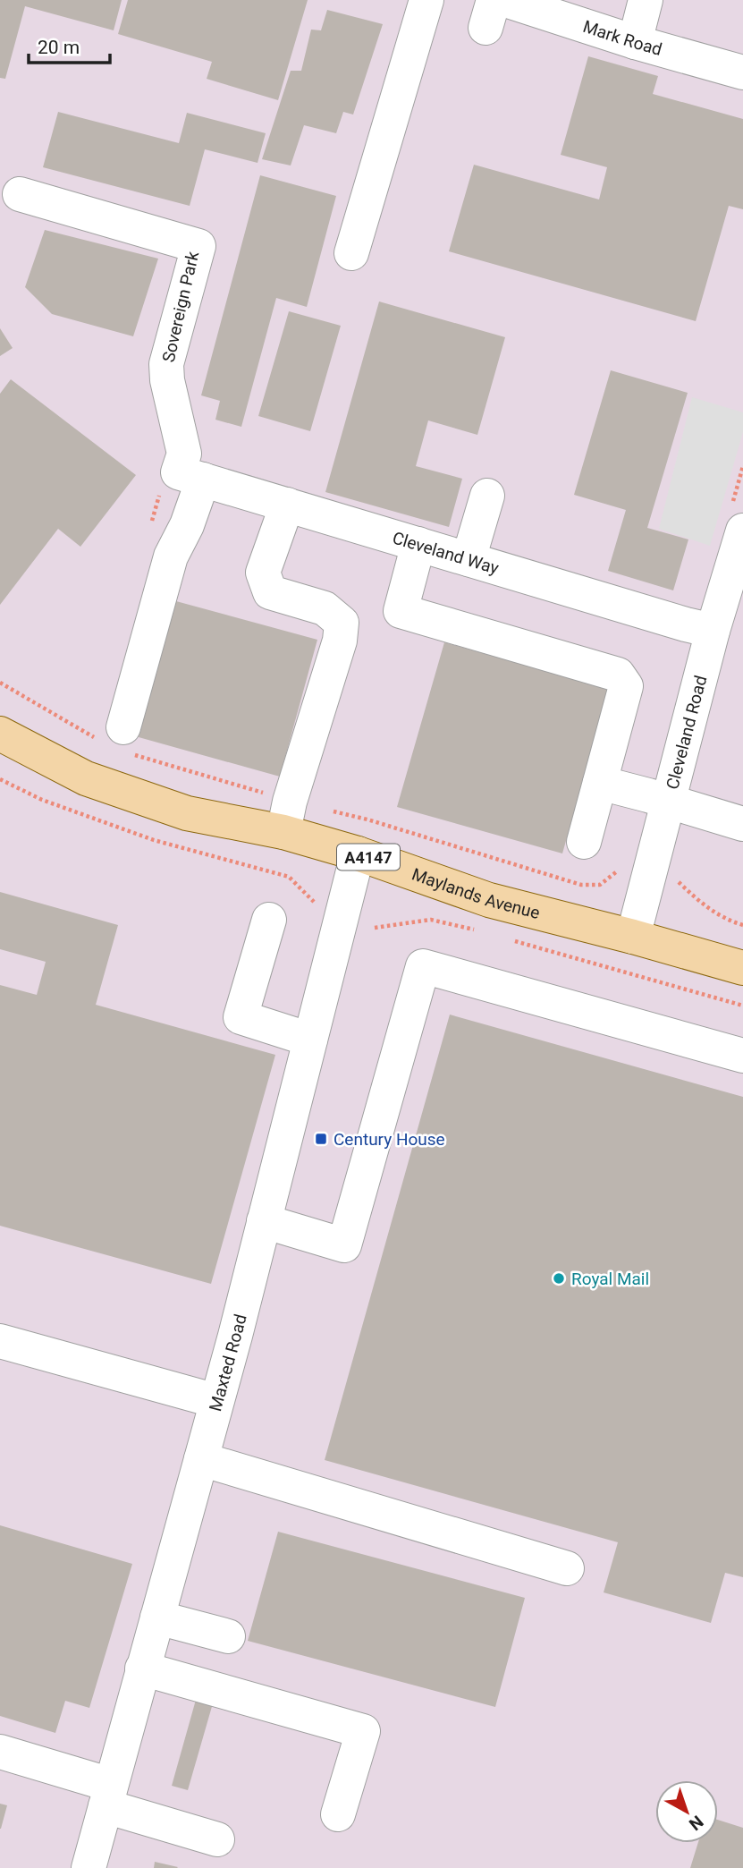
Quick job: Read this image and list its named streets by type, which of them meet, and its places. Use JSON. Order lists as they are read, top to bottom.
{
  "streets": {
    "main road": ["A4147", "Maylands Avenue"],
    "street": [
      "Mark Road",
      "Sovereign Park",
      "Cleveland Way",
      "Cleveland Road",
      "Maxted Road"
    ]
  },
  "crossings": [
    ["Sovereign Park", "Cleveland Way"],
    ["Cleveland Way", "Cleveland Road"],
    ["Cleveland Road", "Maylands Avenue"],
    ["Maylands Avenue", "Maxted Road"]
  ],
  "places": {
    "transit": ["Century House"],
    "other": ["Royal Mail"]
  },
  "scale_bar": "20 m",
  "north": "bottom right"
}
